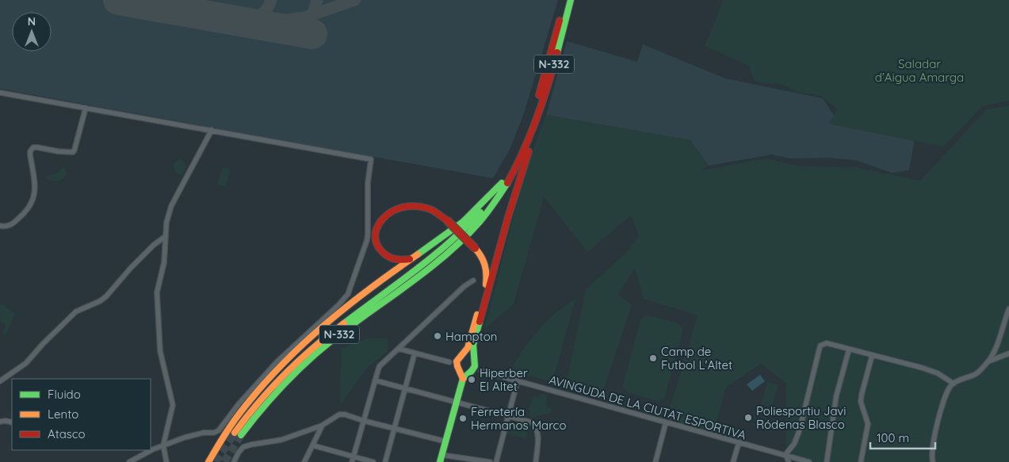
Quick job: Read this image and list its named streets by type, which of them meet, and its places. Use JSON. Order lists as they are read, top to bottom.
{
  "streets": {
    "main road": ["N-332"],
    "street": ["AVINGUDA DE LA CIUTAT ESPORTIVA"]
  },
  "parks": ["Saladar d’Aigua Amarga"],
  "places": [
    "Hampton",
    "Camp de Futbol L'Altet",
    "Hiperber El Altet",
    "Poliesportiu Javi Ródenas Blasco",
    "Ferretería Hermanos Marco"
  ],
  "legend": ["Fluido", "Lento", "Atasco"],
  "scale_bar": "100 m",
  "north": "top"
}
